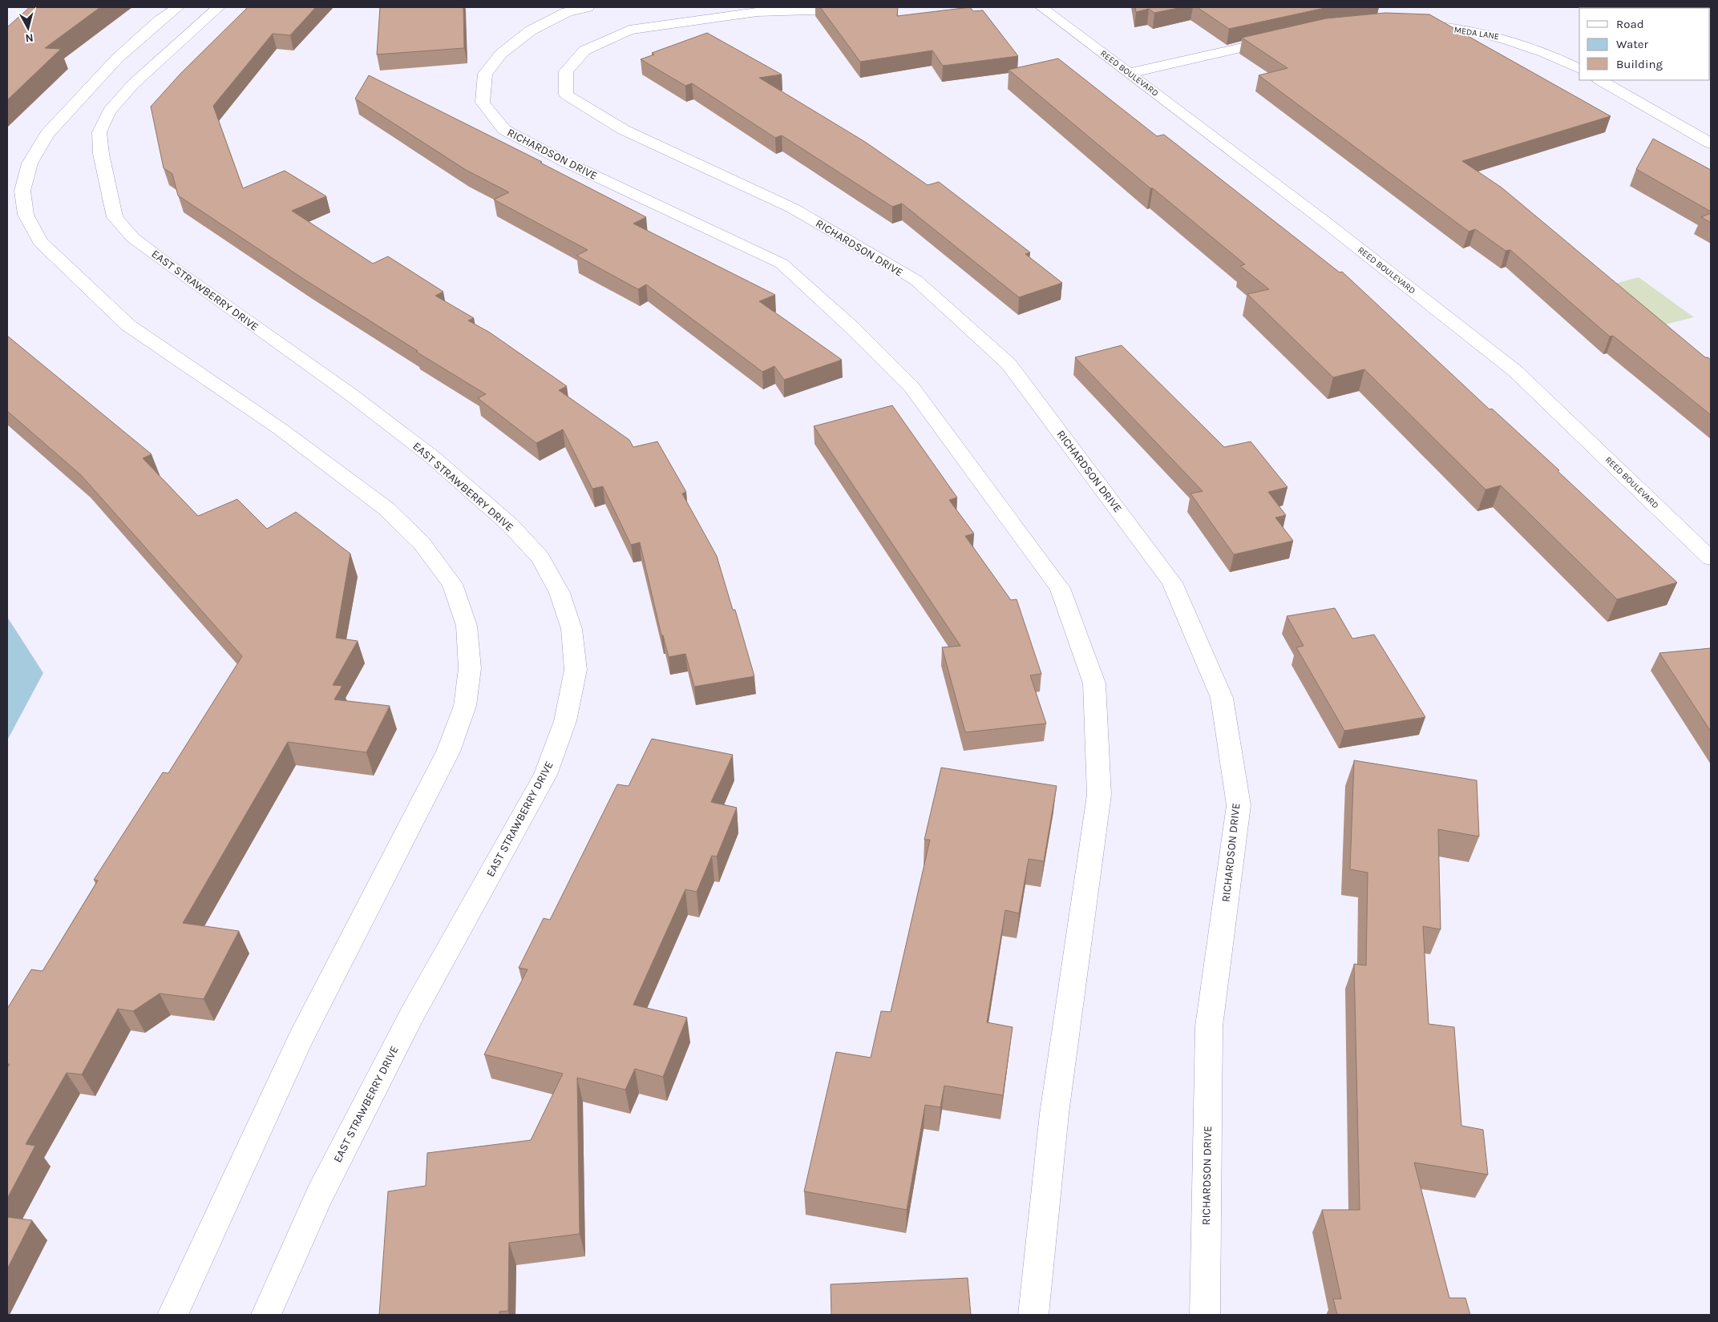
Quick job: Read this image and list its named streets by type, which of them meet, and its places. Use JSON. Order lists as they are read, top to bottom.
{
  "streets": {
    "street": [
      "MEDA LANE",
      "REED BOULEVARD",
      "RICHARDSON DRIVE",
      "EAST STRAWBERRY DRIVE"
    ]
  },
  "legend": ["Road", "Water", "Building"],
  "north": "bottom"
}
